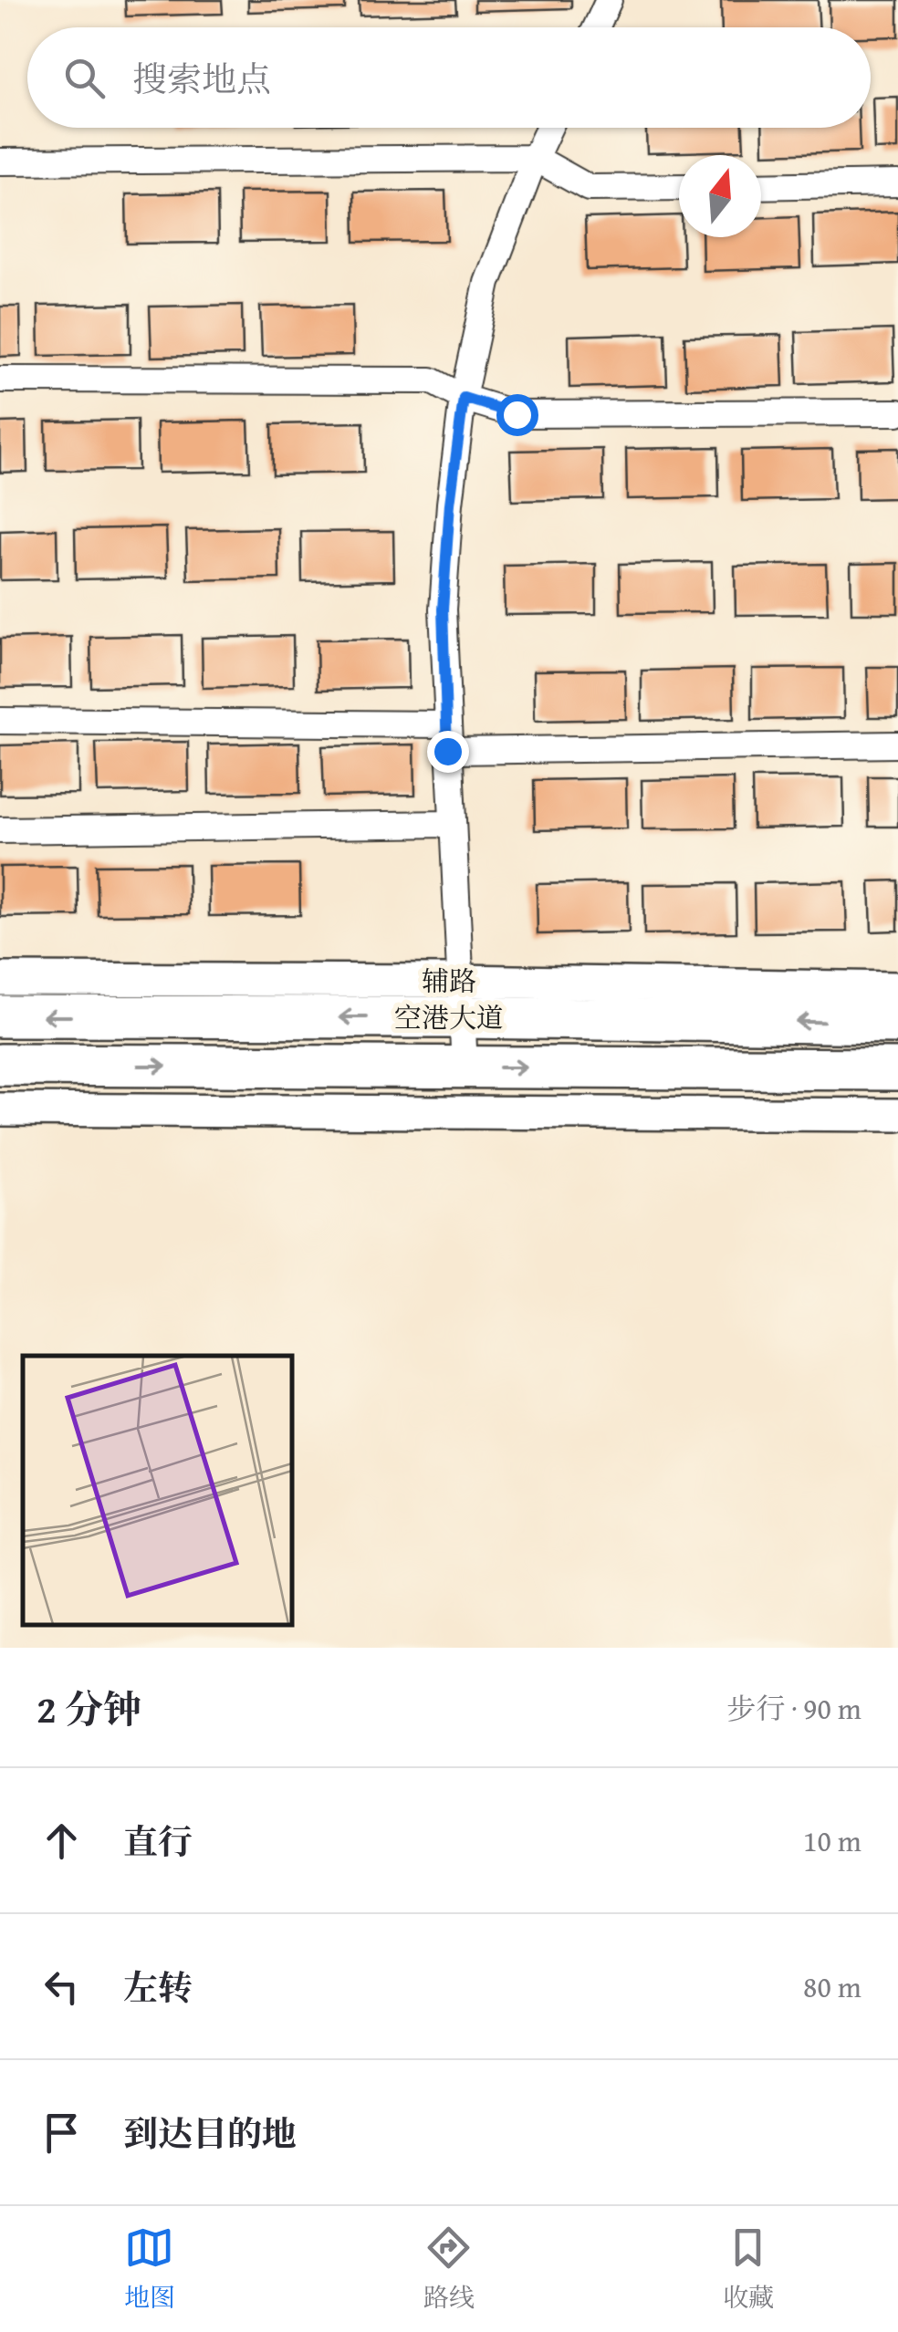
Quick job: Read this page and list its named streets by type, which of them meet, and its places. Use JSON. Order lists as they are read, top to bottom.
{
  "streets": {
    "main road": ["空港大道"],
    "street": ["辅路"]
  },
  "crossings": [
    ["辅路", "空港大道"]
  ],
  "north": "top",
  "page": {
    "search": "搜索地点",
    "heading": ["2 分钟", "步行 · 90 m"],
    "list": [
      ["直行", "10 m"],
      ["左转", "80 m"],
      "到达目的地"
    ],
    "nav": ["地图", "路线", "收藏"]
  }
}
